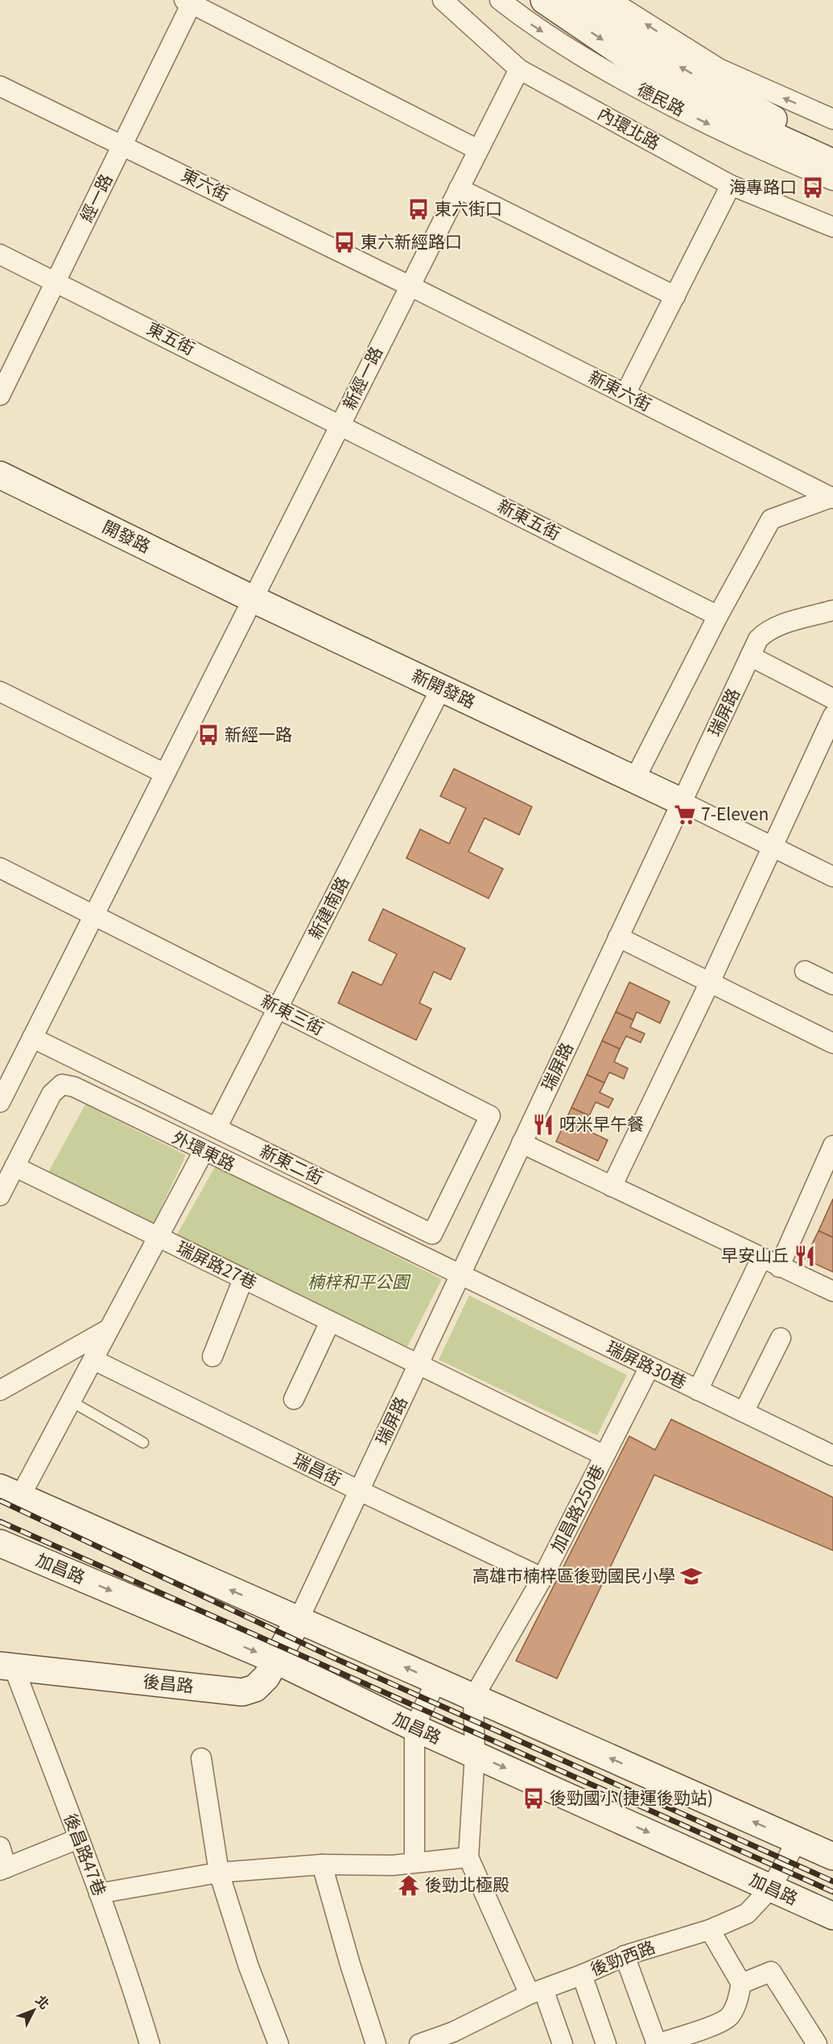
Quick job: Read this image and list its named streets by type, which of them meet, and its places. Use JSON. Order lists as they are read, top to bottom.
{
  "streets": {
    "street": [
      "德民路",
      "內環北路",
      "東六街",
      "經一路",
      "東五街",
      "新經一路",
      "新東六街",
      "新東五街",
      "開發路",
      "新開發路",
      "瑞屏路",
      "新建南路",
      "新東三街",
      "外環東路",
      "新東二街",
      "瑞屏路27巷",
      "瑞屏路30巷",
      "瑞昌街",
      "加昌路250巷",
      "加昌路",
      "後昌路",
      "後昌路47巷",
      "後勁西路"
    ]
  },
  "crossings": [
    ["內環北路", "新經一路"],
    ["東六街", "經一路"],
    ["東六街", "新經一路"],
    ["東六街", "新東六街"],
    ["經一路", "東五街"],
    ["東五街", "新經一路"],
    ["東五街", "新東五街"],
    ["新經一路", "新東六街"],
    ["新經一路", "新東五街"],
    ["新經一路", "開發路"],
    ["新經一路", "新開發路"],
    ["新經一路", "新東三街"],
    ["新經一路", "新東二街"],
    ["開發路", "新開發路"],
    ["新開發路", "瑞屏路"],
    ["新開發路", "新建南路"],
    ["瑞屏路", "外環東路"],
    ["瑞屏路", "瑞屏路27巷"],
    ["瑞屏路", "瑞屏路30巷"],
    ["瑞屏路", "瑞昌街"],
    ["瑞屏路", "後昌路"],
    ["新建南路", "新東三街"],
    ["新建南路", "新東二街"],
    ["新東三街", "新東二街"],
    ["外環東路", "瑞屏路27巷"],
    ["外環東路", "瑞屏路30巷"],
    ["瑞屏路27巷", "加昌路250巷"],
    ["瑞屏路30巷", "加昌路250巷"],
    ["瑞昌街", "加昌路250巷"],
    ["加昌路", "後昌路"],
    ["加昌路", "後勁西路"],
    ["後昌路", "後昌路47巷"]
  ],
  "parks": ["楠梓和平公園"],
  "places": {
    "bus stop": [
      "海專路口",
      "東六街口",
      "東六新經路口",
      "新經一路",
      "後勁國小(捷運後勁站)"
    ],
    "supermarket": ["7-Eleven"],
    "restaurant": ["呀米早午餐", "早安山丘"],
    "school or university": ["高雄市楠梓區後勁國民小學"],
    "temple": ["後勁北極殿"]
  },
  "north": "top right"
}
